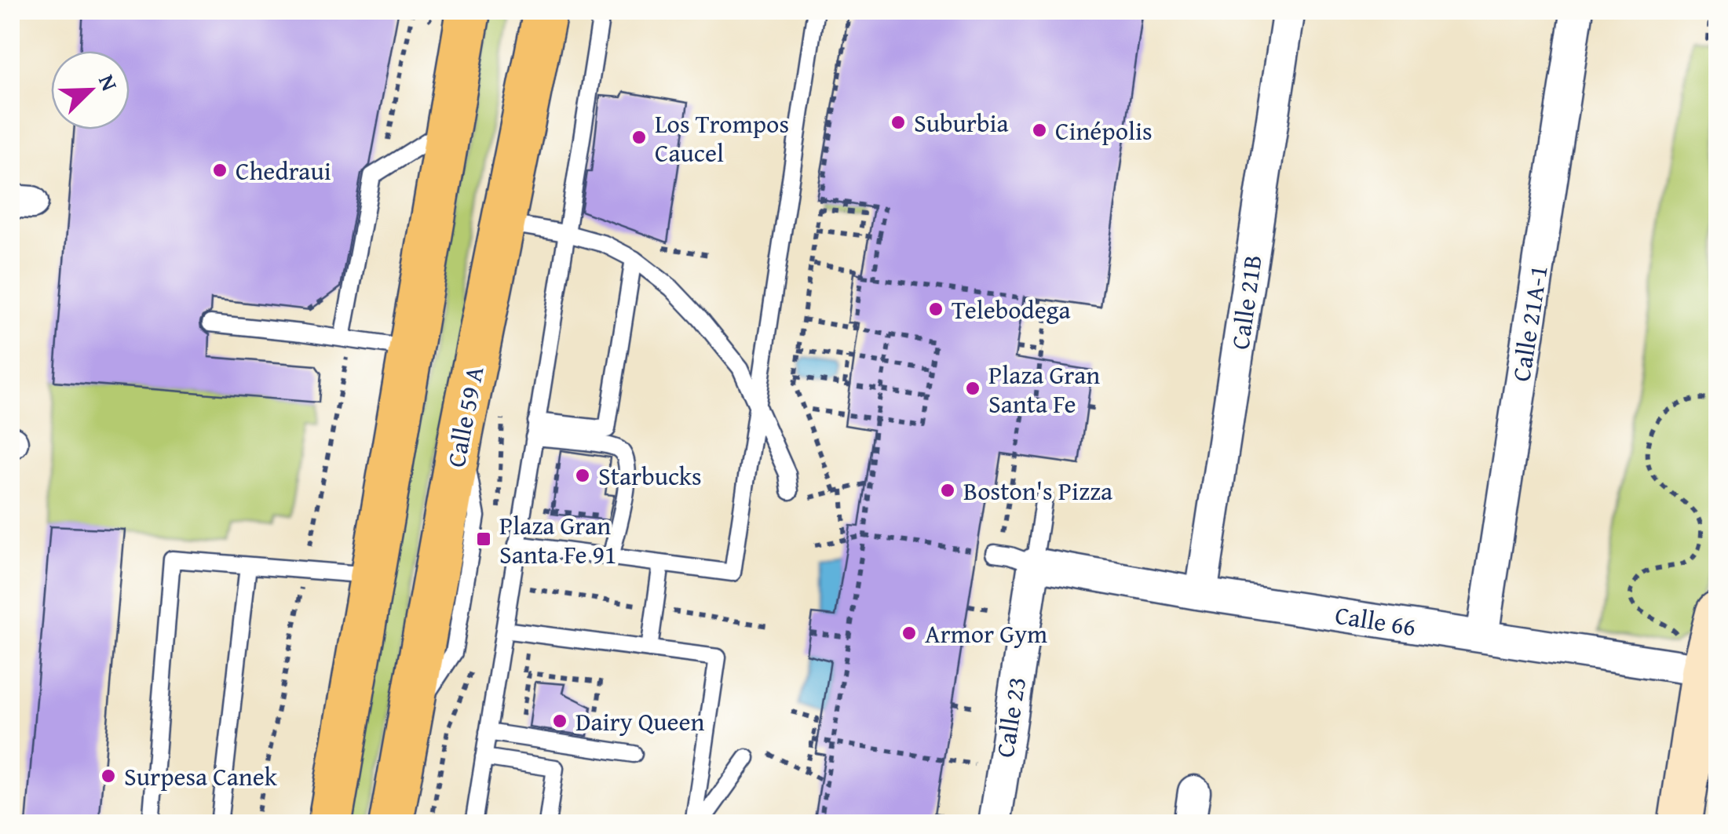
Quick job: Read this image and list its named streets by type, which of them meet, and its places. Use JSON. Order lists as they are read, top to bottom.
{
  "streets": {
    "main road": ["Calle 59 A"],
    "street": [
      "Calle 21B",
      "Calle 21A-1",
      "Calle 66",
      "Calle 23"
    ]
  },
  "crossings": [
    ["Calle 21B", "Calle 66"],
    ["Calle 21A-1", "Calle 66"],
    ["Calle 66", "Calle 23"]
  ],
  "places": {
    "other": [
      "Suburbia",
      "Cinépolis",
      "Los Trompos Caucel",
      "Chedraui",
      "Telebodega",
      "Plaza Gran Santa Fe",
      "Starbucks",
      "Boston's Pizza",
      "Armor Gym",
      "Dairy Queen",
      "Surpesa Canek"
    ],
    "transit": ["Plaza Gran Santa Fe 91"]
  },
  "north": "top right"
}
